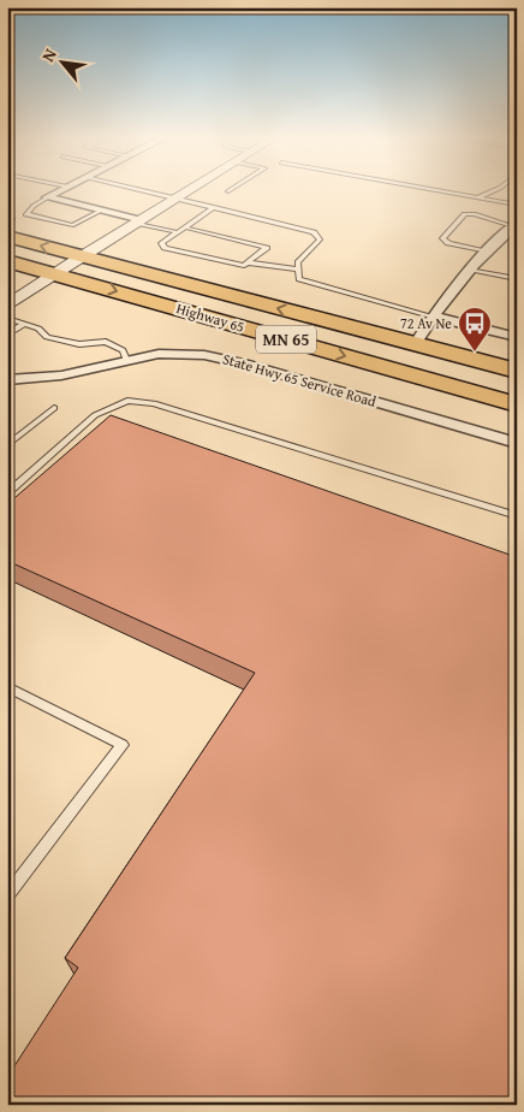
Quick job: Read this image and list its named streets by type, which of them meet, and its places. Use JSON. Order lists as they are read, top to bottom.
{
  "streets": {
    "highway": ["Highway 65", "MN 65"],
    "street": ["State Hwy 65 Service Road"]
  },
  "places": {
    "bus stop": ["72 Av Ne"]
  },
  "north": "top left"
}
